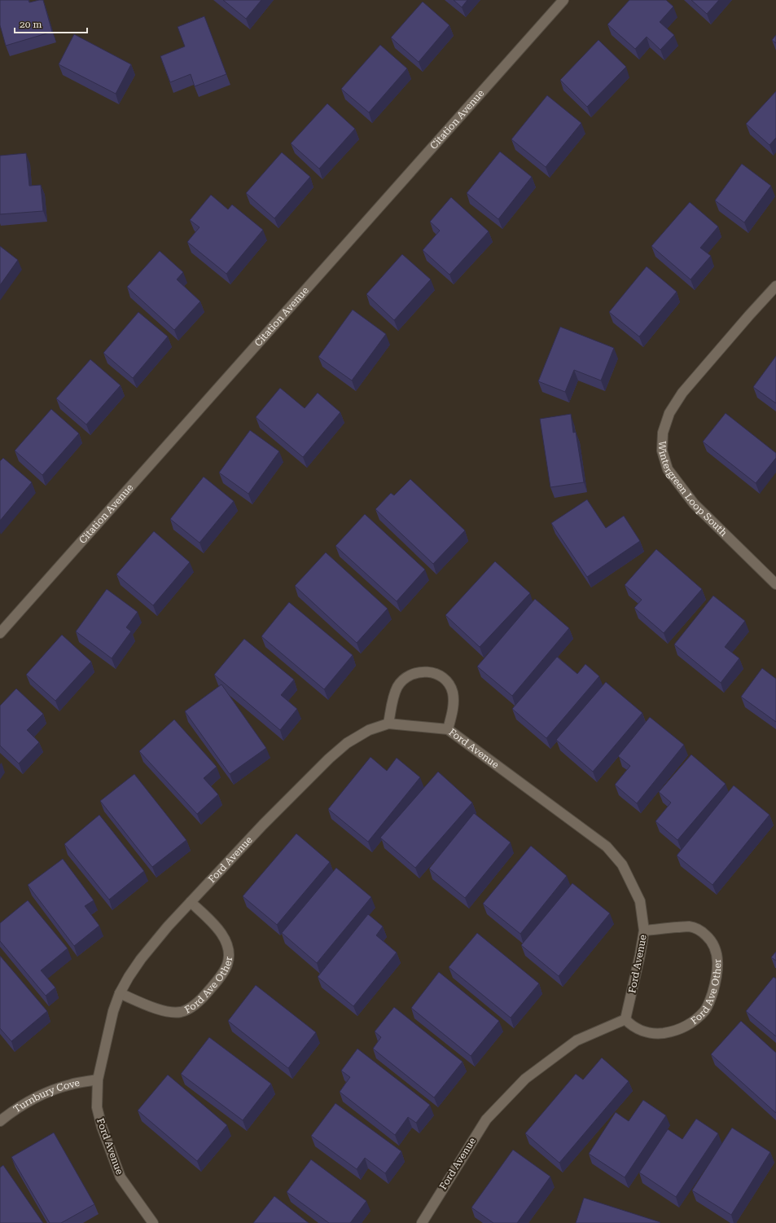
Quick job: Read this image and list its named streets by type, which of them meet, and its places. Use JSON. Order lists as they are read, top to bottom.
{
  "streets": {
    "street": [
      "Citation Avenue",
      "Wintergreen Loop South",
      "Ford Avenue",
      "Ford Ave Other",
      "Turnbury Cove"
    ]
  },
  "crossings": [
    ["Ford Avenue", "Ford Ave Other"],
    ["Ford Avenue", "Turnbury Cove"]
  ],
  "scale_bar": "20 m"
}
